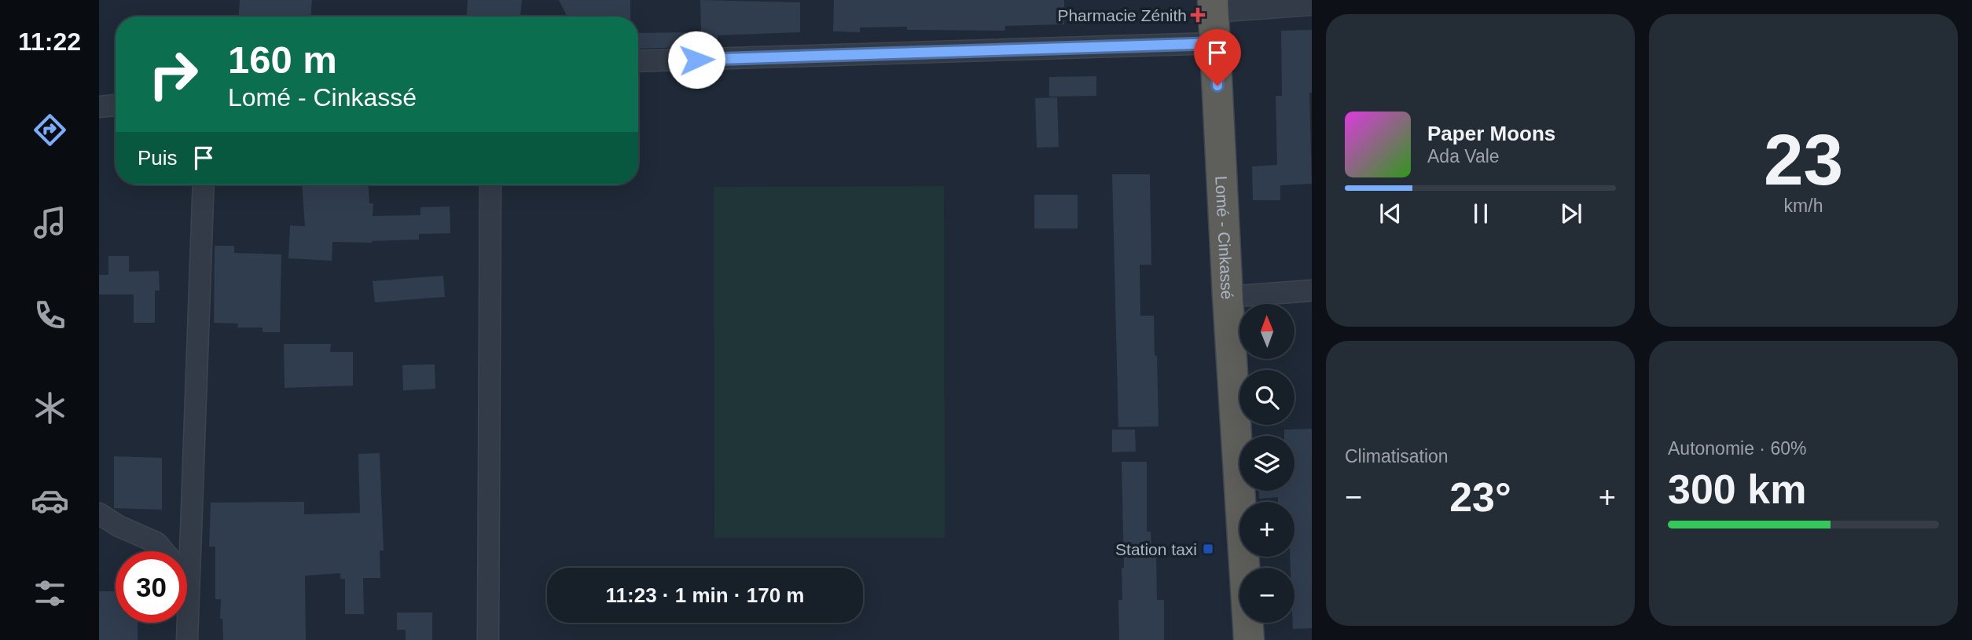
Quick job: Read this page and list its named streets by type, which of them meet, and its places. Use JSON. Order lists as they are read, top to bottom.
{
  "streets": {
    "highway": ["Lomé - Cinkassé"]
  },
  "places": {
    "health": ["Pharmacie Zénith"],
    "transit": ["Station taxi"]
  },
  "north": "top",
  "page": {
    "tabs": "11:22",
    "tile": [
      ["23", "km/h"],
      "Climatisation",
      ["Autonomie · 60%", "300 km"]
    ],
    "turn": ["160 m", "Lomé - Cinkassé"],
    "song": ["Paper Moons", "Ada Vale"],
    "then": "Puis",
    "map_buttons": ["+", "−"],
    "heat": ["−", "23°", "+"],
    "limit": "30",
    "trip": "11:23 · 1 min · 170 m"
  }
}
